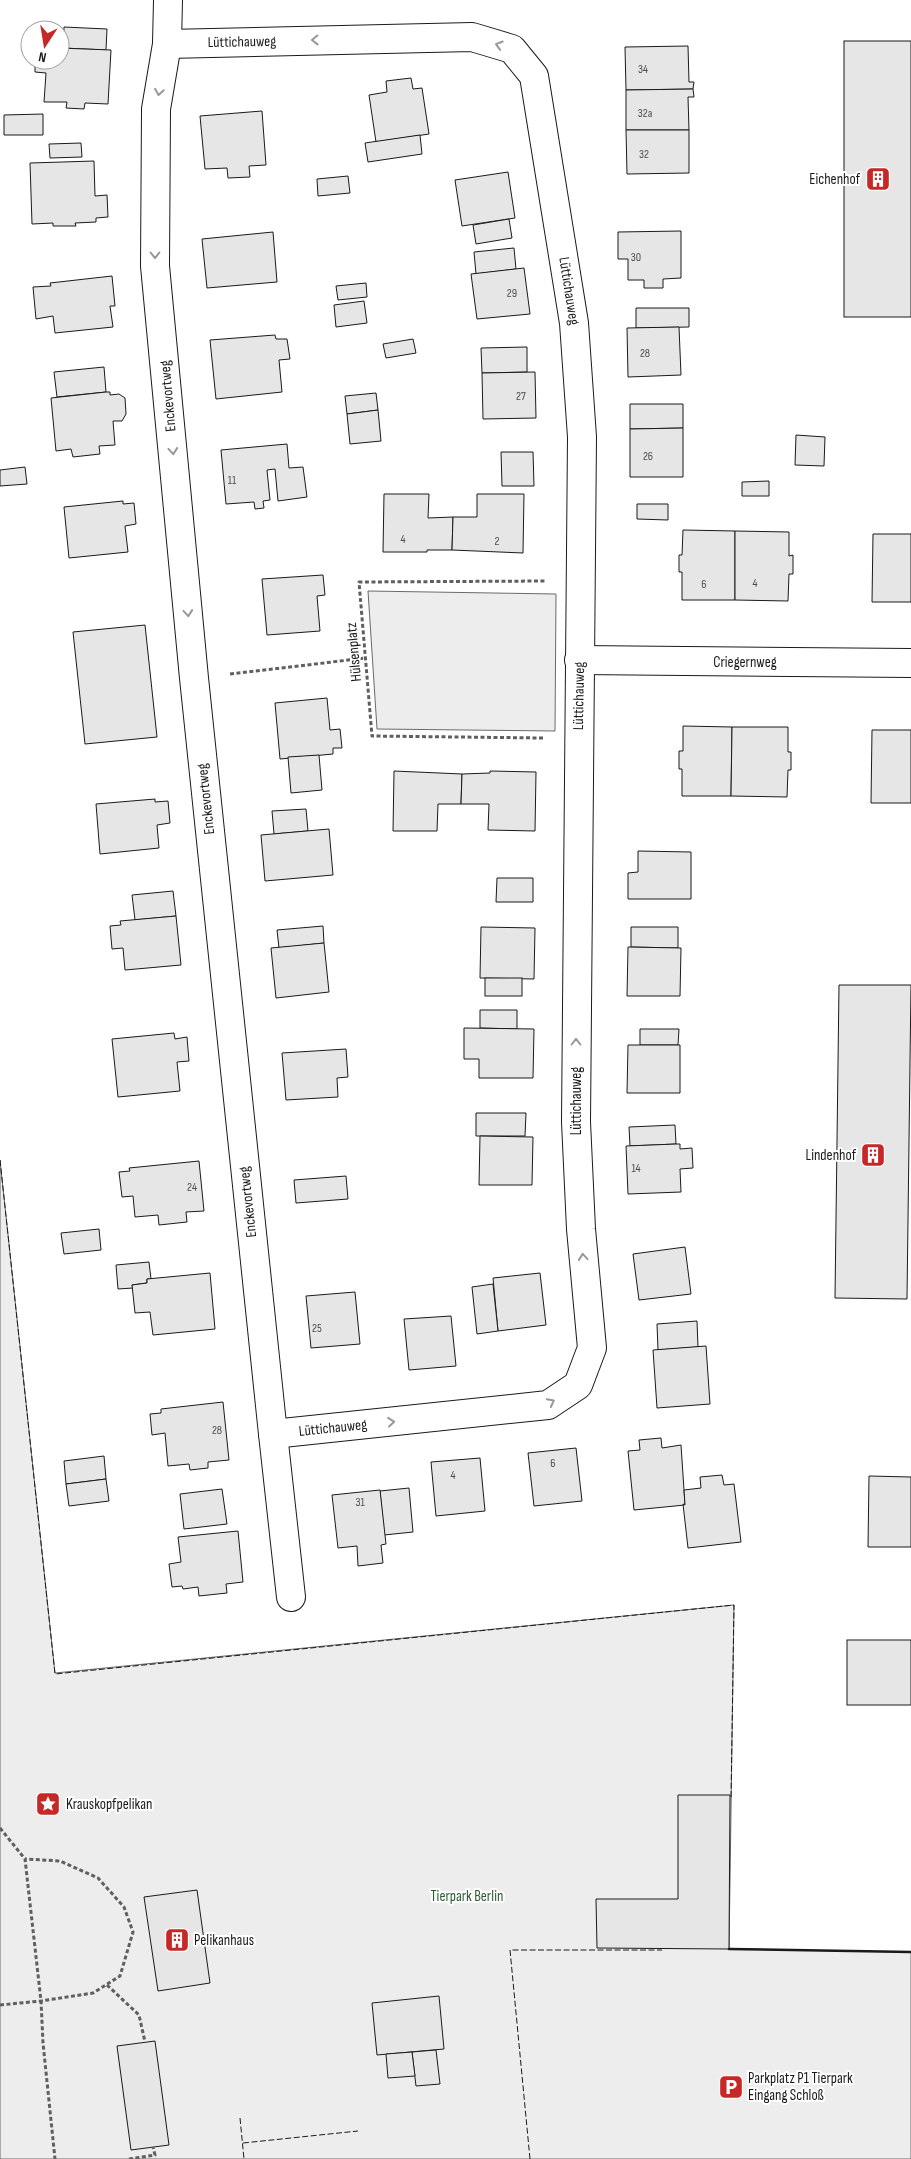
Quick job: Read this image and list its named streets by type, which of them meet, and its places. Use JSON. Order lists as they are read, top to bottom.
{
  "streets": {
    "street": ["Lüttichauweg", "Enckevortweg", "Criegernweg"],
    "path": ["Hülsenplatz"]
  },
  "crossings": [
    ["Lüttichauweg", "Enckevortweg"],
    ["Lüttichauweg", "Hülsenplatz"],
    ["Lüttichauweg", "Criegernweg"]
  ],
  "one_way": ["Enckevortweg"],
  "parks": ["Tierpark Berlin"],
  "places": {
    "building": ["Eichenhof", "Lindenhof", "Pelikanhaus"],
    "place": ["Krauskopfpelikan"],
    "parking": ["Parkplatz P1 Tierpark Eingang Schloß"]
  },
  "house_numbers": [
    "34",
    "32a",
    "32",
    "30",
    "29",
    "28",
    "27",
    "26",
    "11",
    "4",
    "2",
    "4",
    "6",
    "14",
    "24",
    "25",
    "28",
    "6",
    "4",
    "31"
  ],
  "north": "bottom"
}
